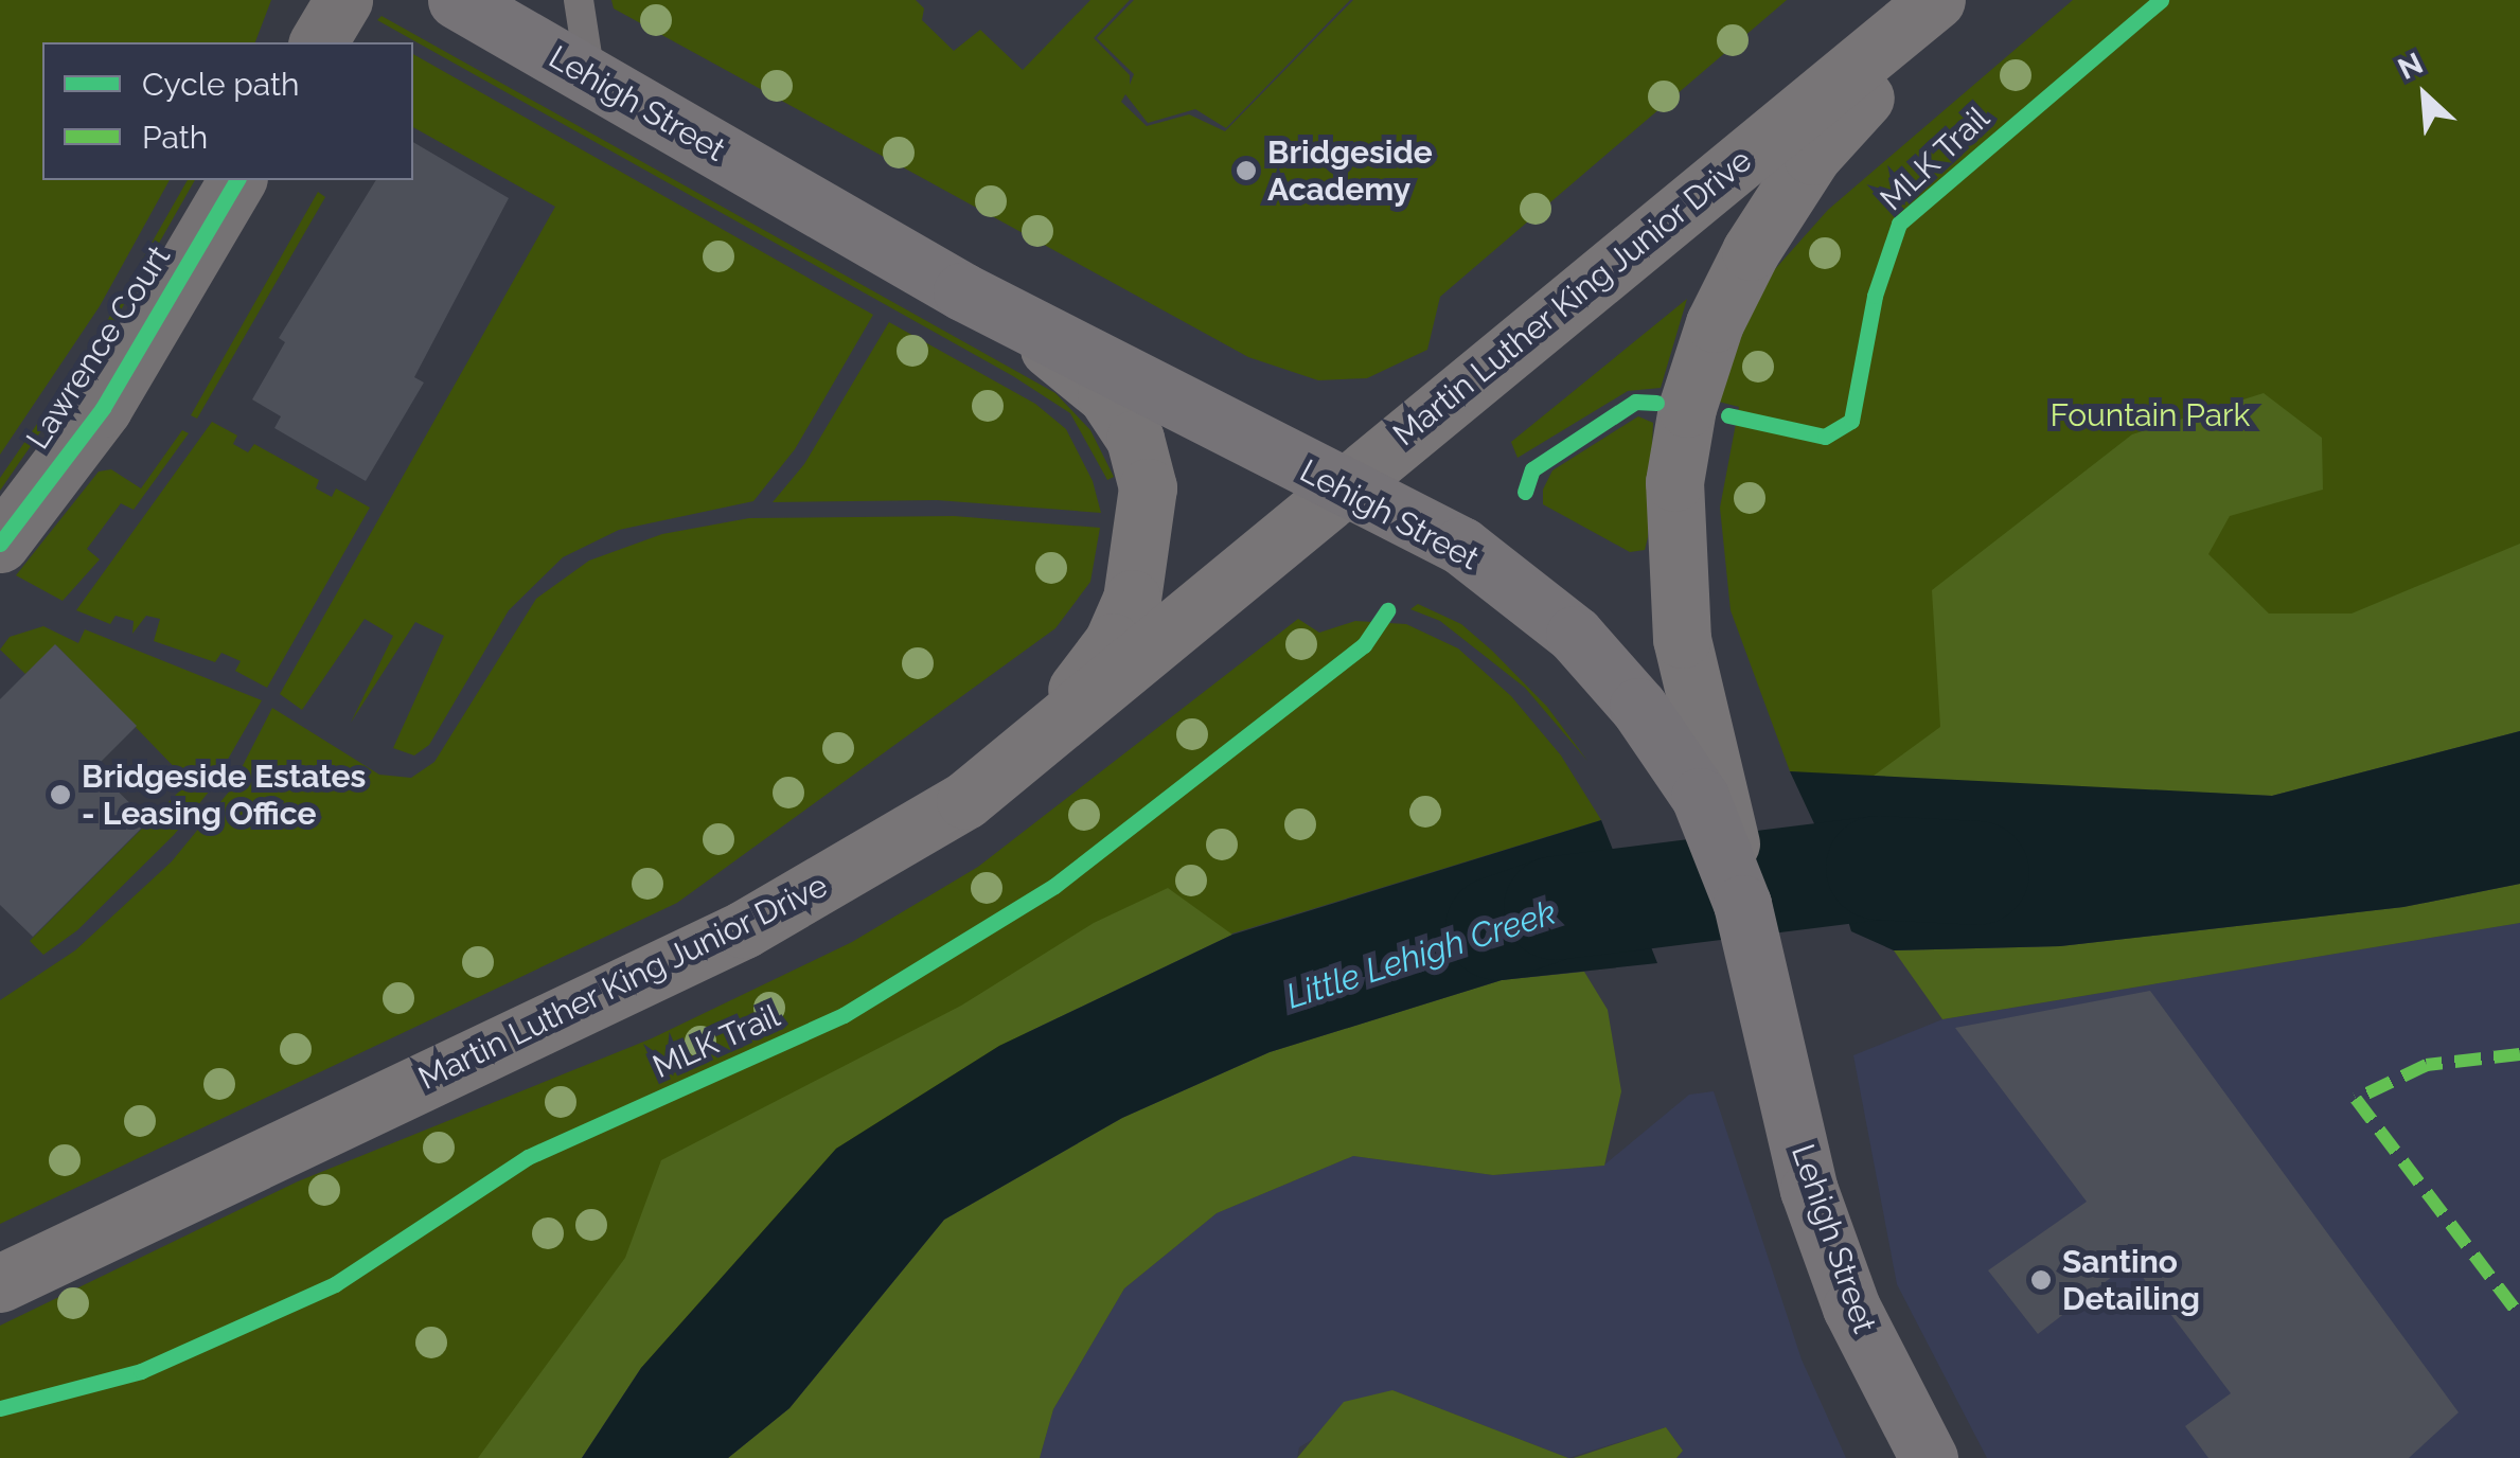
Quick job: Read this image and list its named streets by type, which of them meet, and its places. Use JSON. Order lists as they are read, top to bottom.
{
  "streets": {
    "main road": ["Lehigh Street", "Martin Luther King Junior Drive"],
    "street": ["Lawrence Court"],
    "cycle path": ["MLK Trail"]
  },
  "crossings": [
    ["Lehigh Street", "Martin Luther King Junior Drive"]
  ],
  "water": ["Little Lehigh Creek"],
  "parks": ["Fountain Park"],
  "places": ["Bridgeside Academy", "Bridgeside Estates - Leasing Office", "Santino Detailing"],
  "legend": ["Cycle path", "Path"],
  "north": "top left"
}
